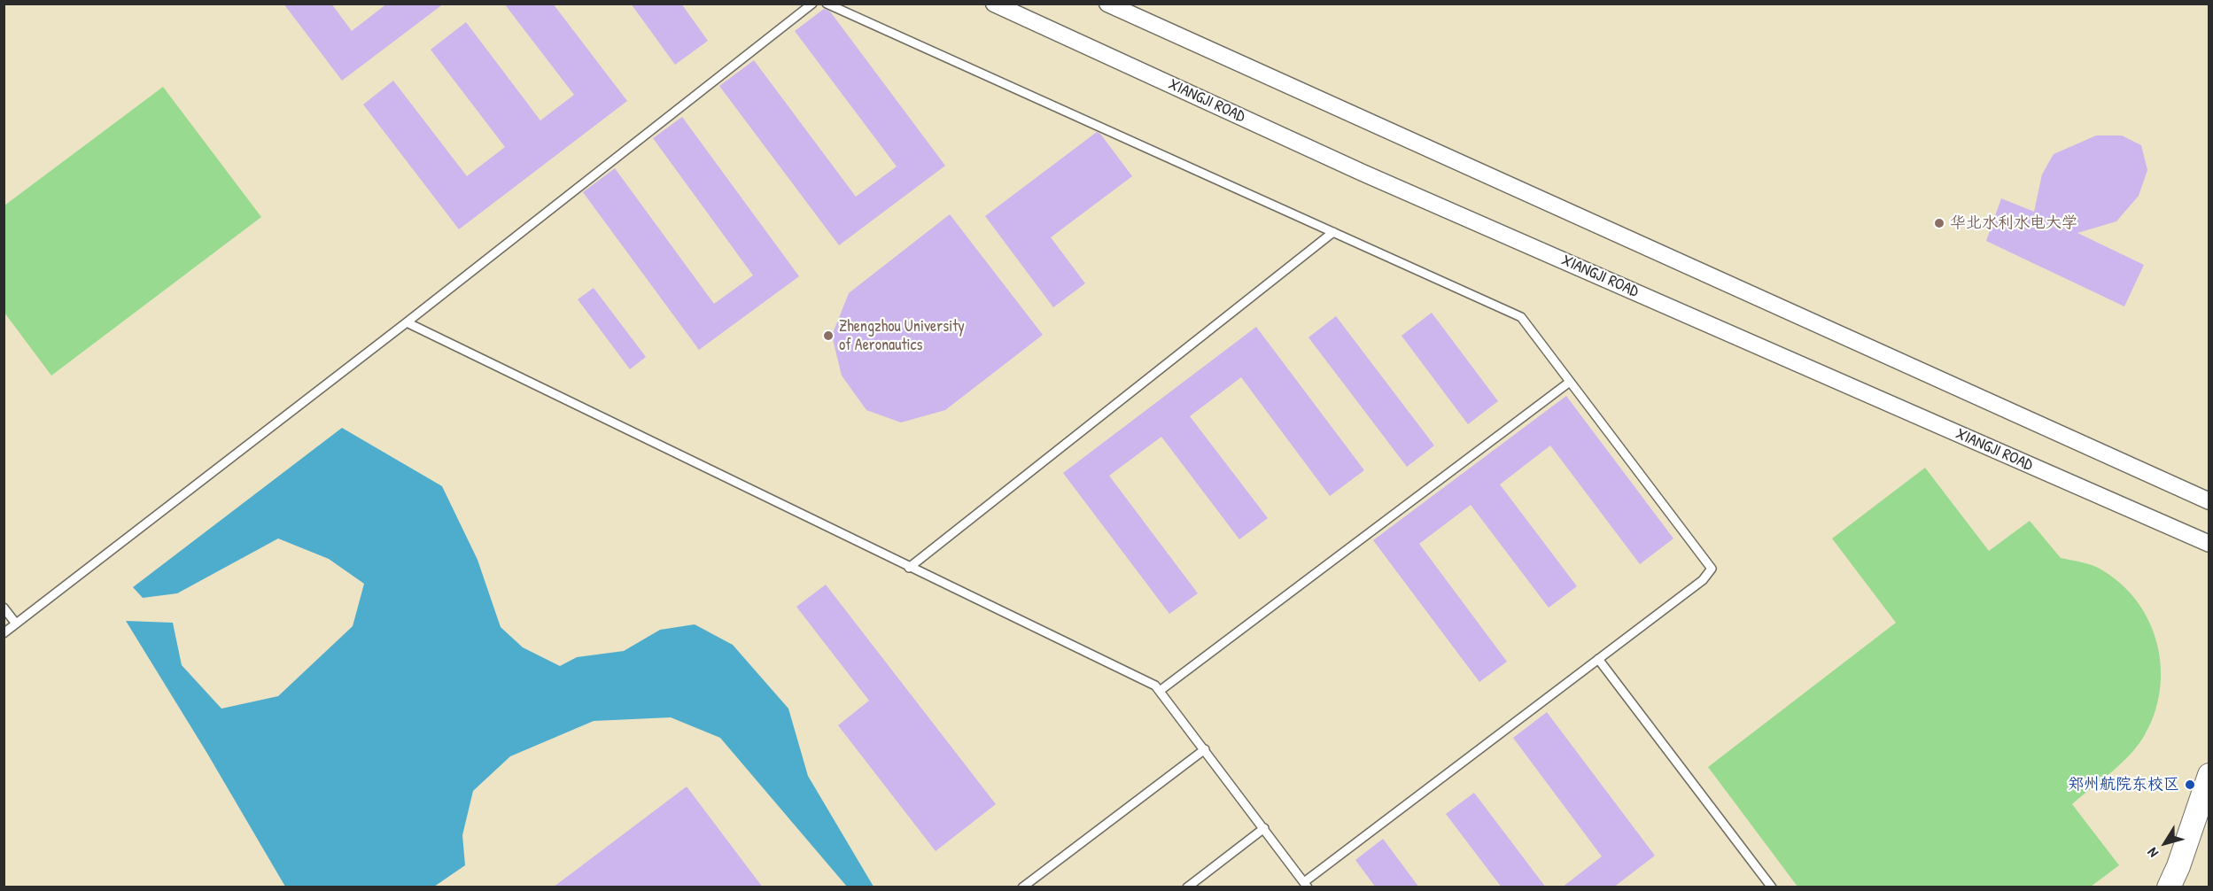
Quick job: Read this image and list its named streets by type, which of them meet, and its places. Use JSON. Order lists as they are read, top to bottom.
{
  "streets": {
    "street": ["XIANGJI ROAD"]
  },
  "places": ["华北水利水电大学", "Zhengzhou University of Aeronautics", "郑州航院东校区"],
  "north": "bottom left"
}
